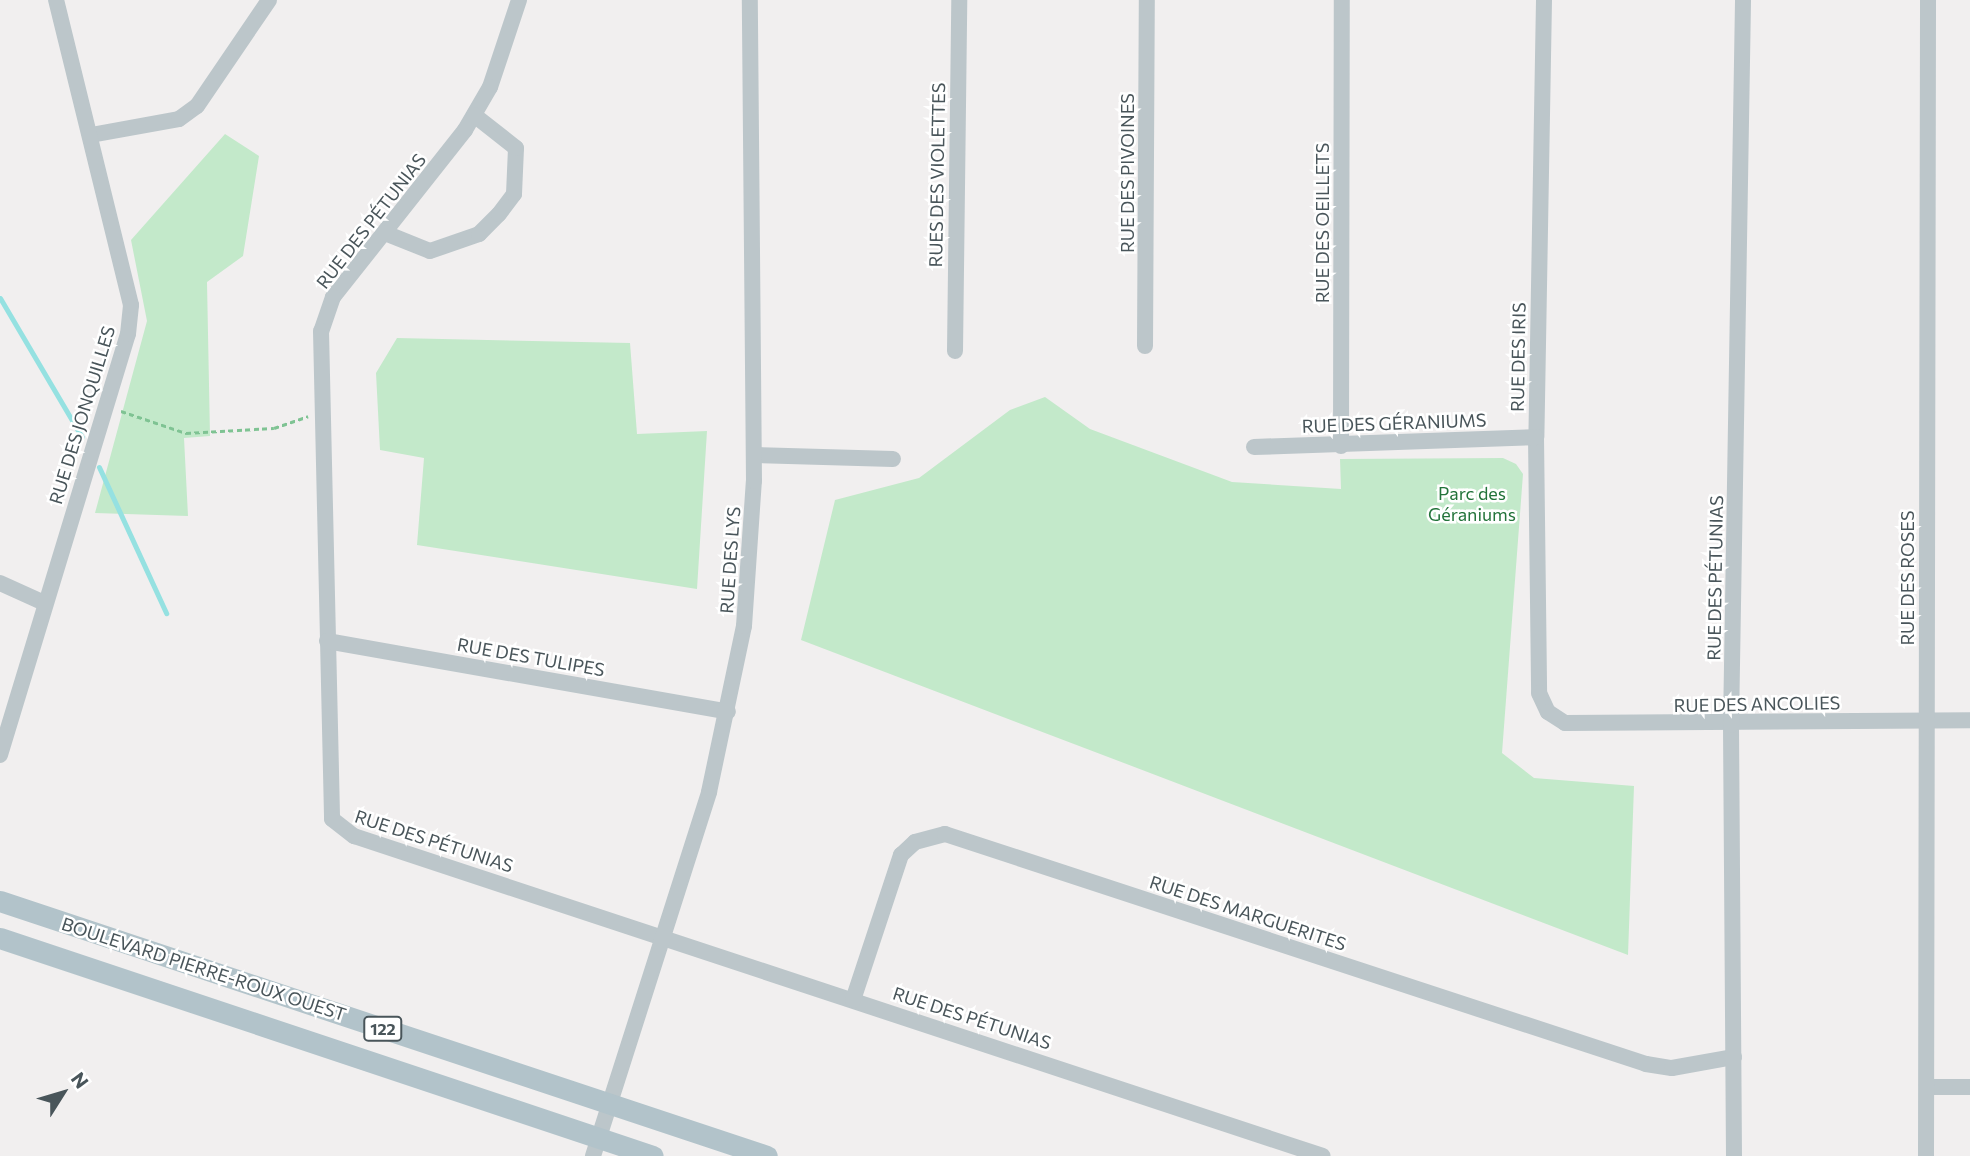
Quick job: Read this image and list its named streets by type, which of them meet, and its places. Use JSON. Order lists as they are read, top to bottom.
{
  "streets": {
    "main road": ["BOULEVARD PIERRE-ROUX OUEST", "122"],
    "street": [
      "RUE DES PIVOINES",
      "RUES DES VIOLETTES",
      "RUE DES PÉTUNIAS",
      "RUE DES OEILLETS",
      "RUE DES IRIS",
      "RUE DES JONQUILLES",
      "RUE DES GÉRANIUMS",
      "RUE DES LYS",
      "RUE DES ROSES",
      "RUE DES TULIPES",
      "RUE DES ANCOLIES",
      "RUE DES MARGUERITES"
    ]
  },
  "crossings": [
    ["RUE DES PÉTUNIAS", "RUE DES LYS"],
    ["RUE DES PÉTUNIAS", "RUE DES TULIPES"],
    ["RUE DES PÉTUNIAS", "RUE DES ANCOLIES"],
    ["RUE DES PÉTUNIAS", "RUE DES MARGUERITES"],
    ["RUE DES OEILLETS", "RUE DES GÉRANIUMS"],
    ["RUE DES IRIS", "RUE DES GÉRANIUMS"],
    ["RUE DES IRIS", "RUE DES ANCOLIES"],
    ["RUE DES LYS", "RUE DES TULIPES"],
    ["RUE DES LYS", "BOULEVARD PIERRE-ROUX OUEST"],
    ["RUE DES ROSES", "RUE DES ANCOLIES"]
  ],
  "parks": ["Parc des Géraniums"],
  "north": "top right"
}
